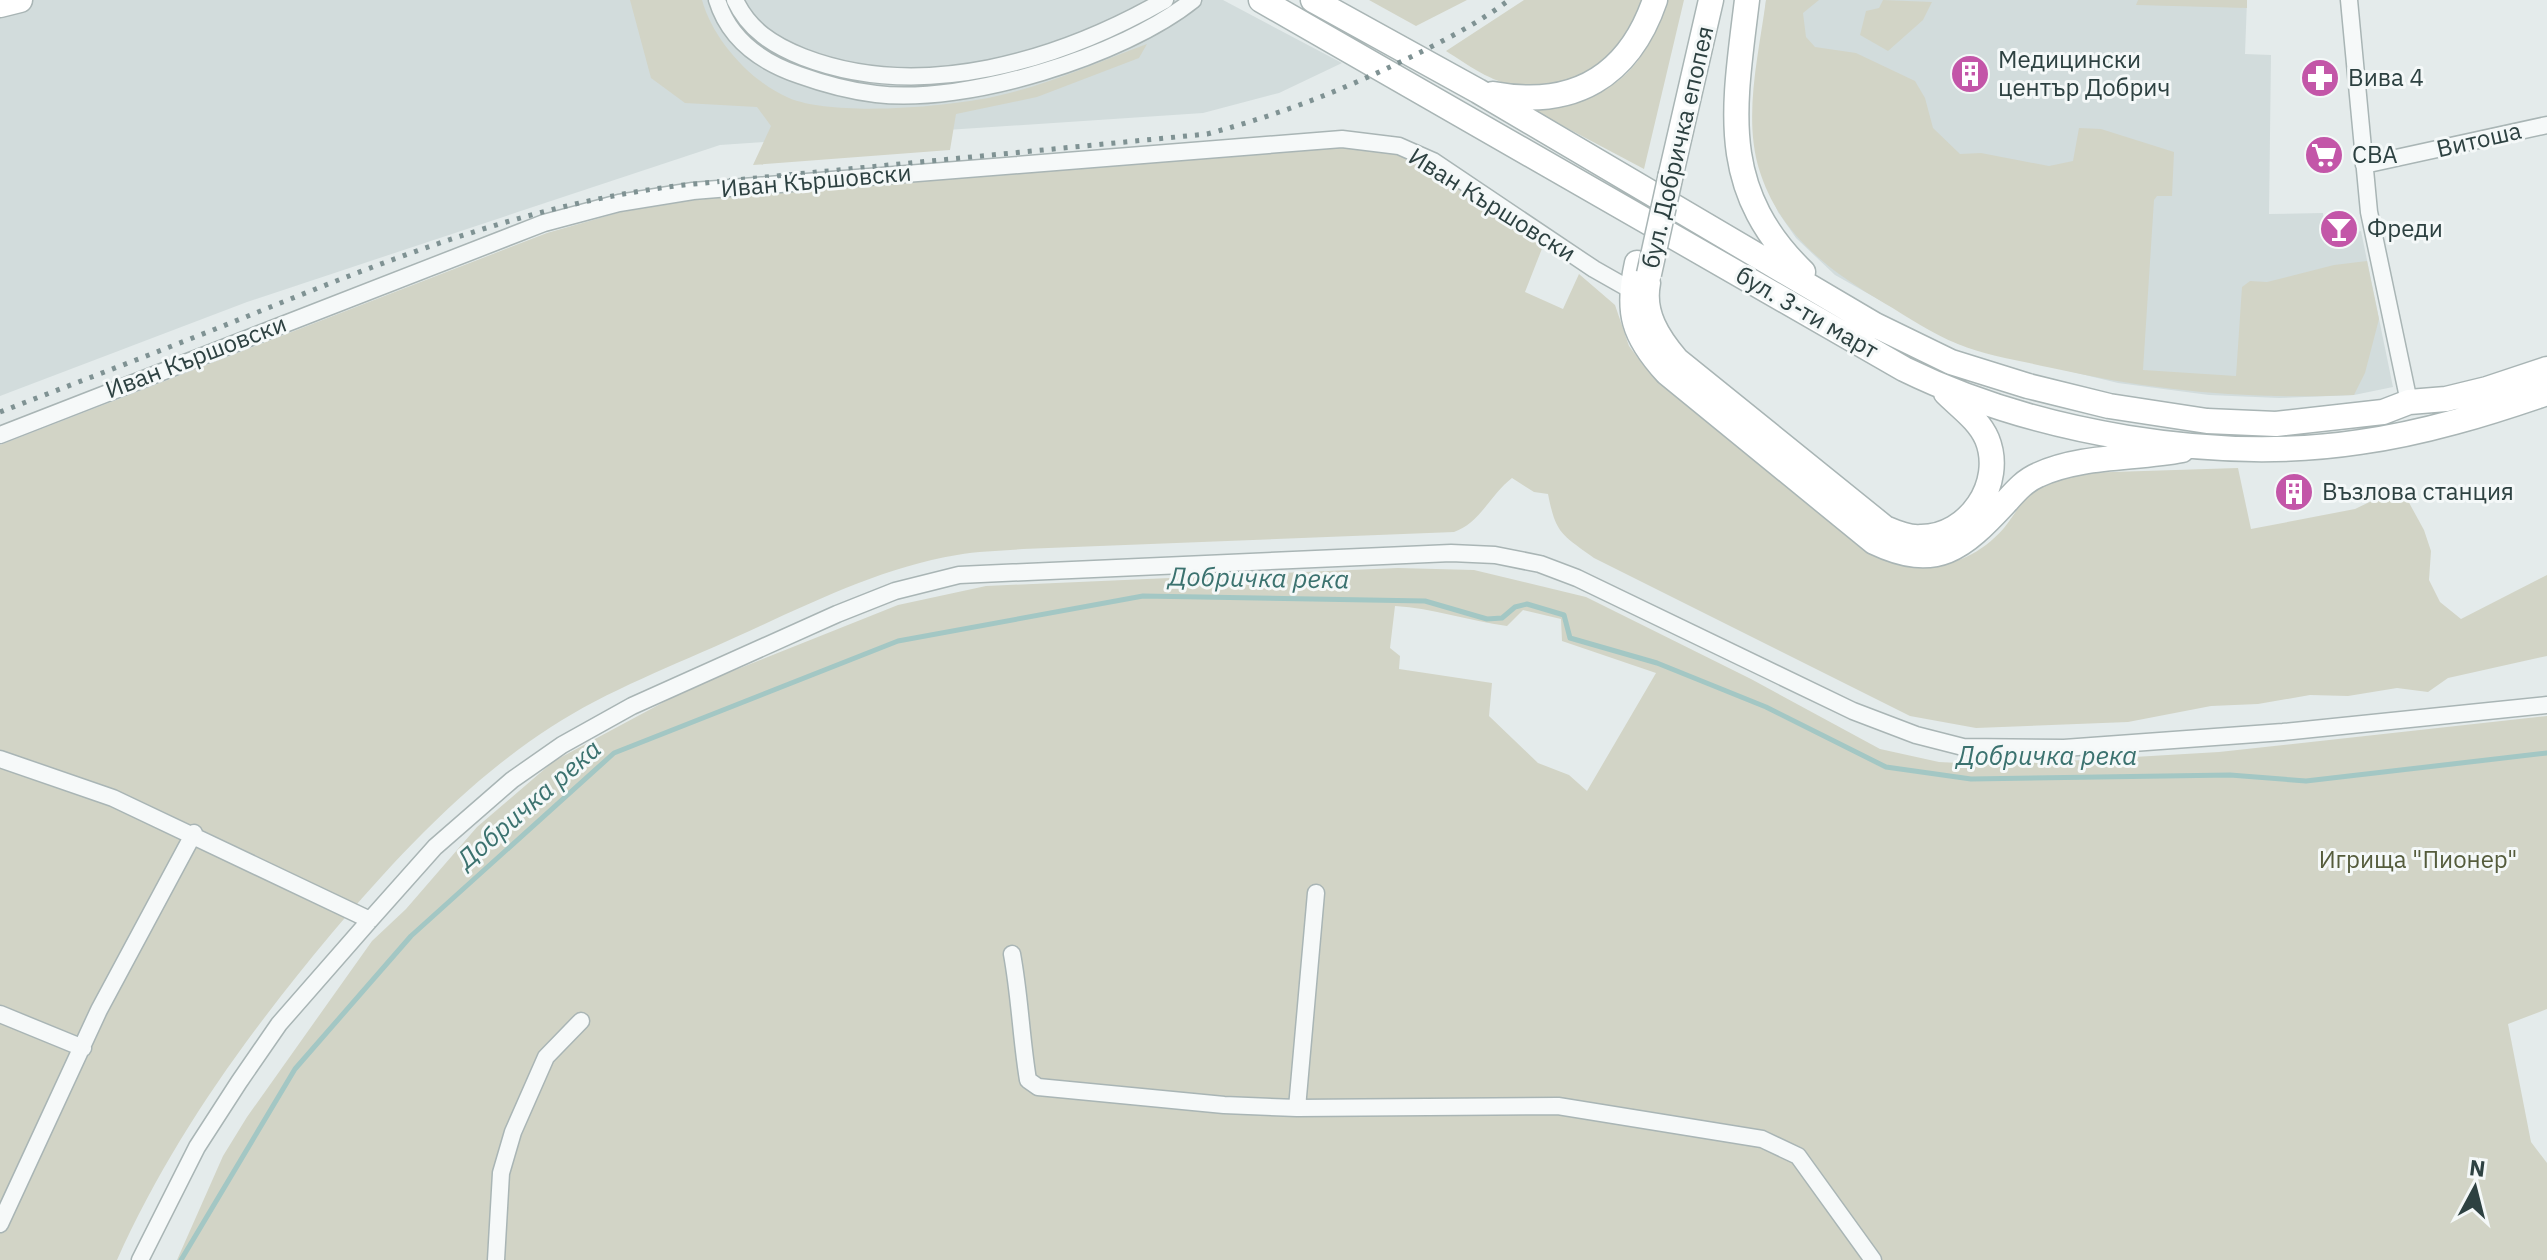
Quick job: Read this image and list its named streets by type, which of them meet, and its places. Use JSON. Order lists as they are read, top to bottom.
{
  "streets": {
    "main road": ["бул. Добричка епопея", "бул. 3-ти март"],
    "street": ["Витоша", "Иван Кършовски"]
  },
  "crossings": [
    ["бул. Добричка епопея", "Иван Кършовски"]
  ],
  "water": ["Добричка река"],
  "parks": ["Игрища \"Пионер\""],
  "places": {
    "building": ["Медицински център Добрич", "Възлова станция"],
    "pharmacy": ["Вива 4"],
    "supermarket": ["CBA"],
    "bar": ["Фреди"]
  },
  "north": "top"
}
